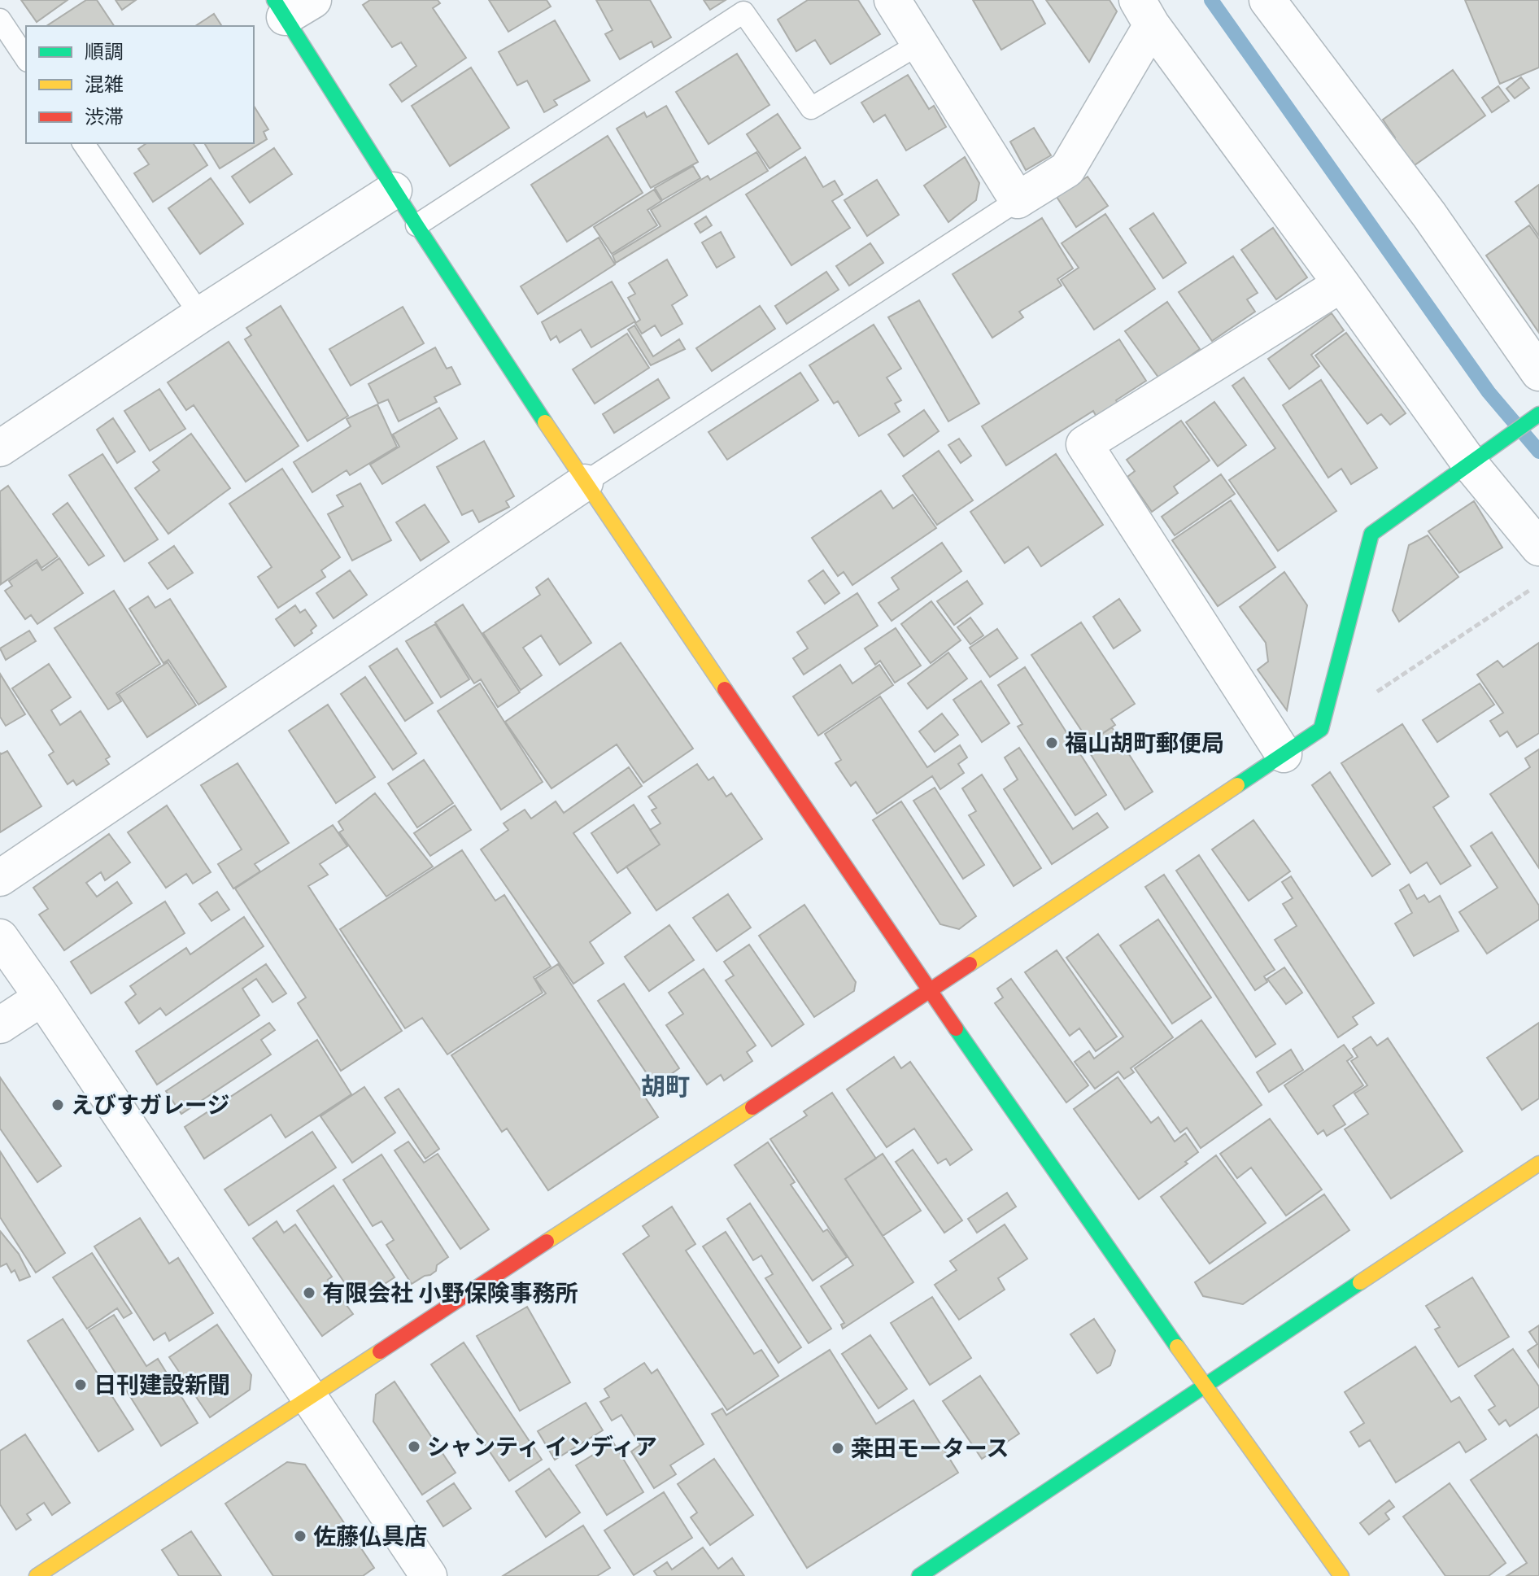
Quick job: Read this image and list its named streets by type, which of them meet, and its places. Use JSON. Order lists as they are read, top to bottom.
{
  "districts": ["胡町"],
  "places": [
    "福山胡町郵便局",
    "えびすガレージ",
    "有限会社 小野保険事務所",
    "日刊建設新聞",
    "シャンティ インディア",
    "桒田モータース",
    "佐藤仏具店"
  ],
  "legend": ["順調", "混雑", "渋滞"]
}
